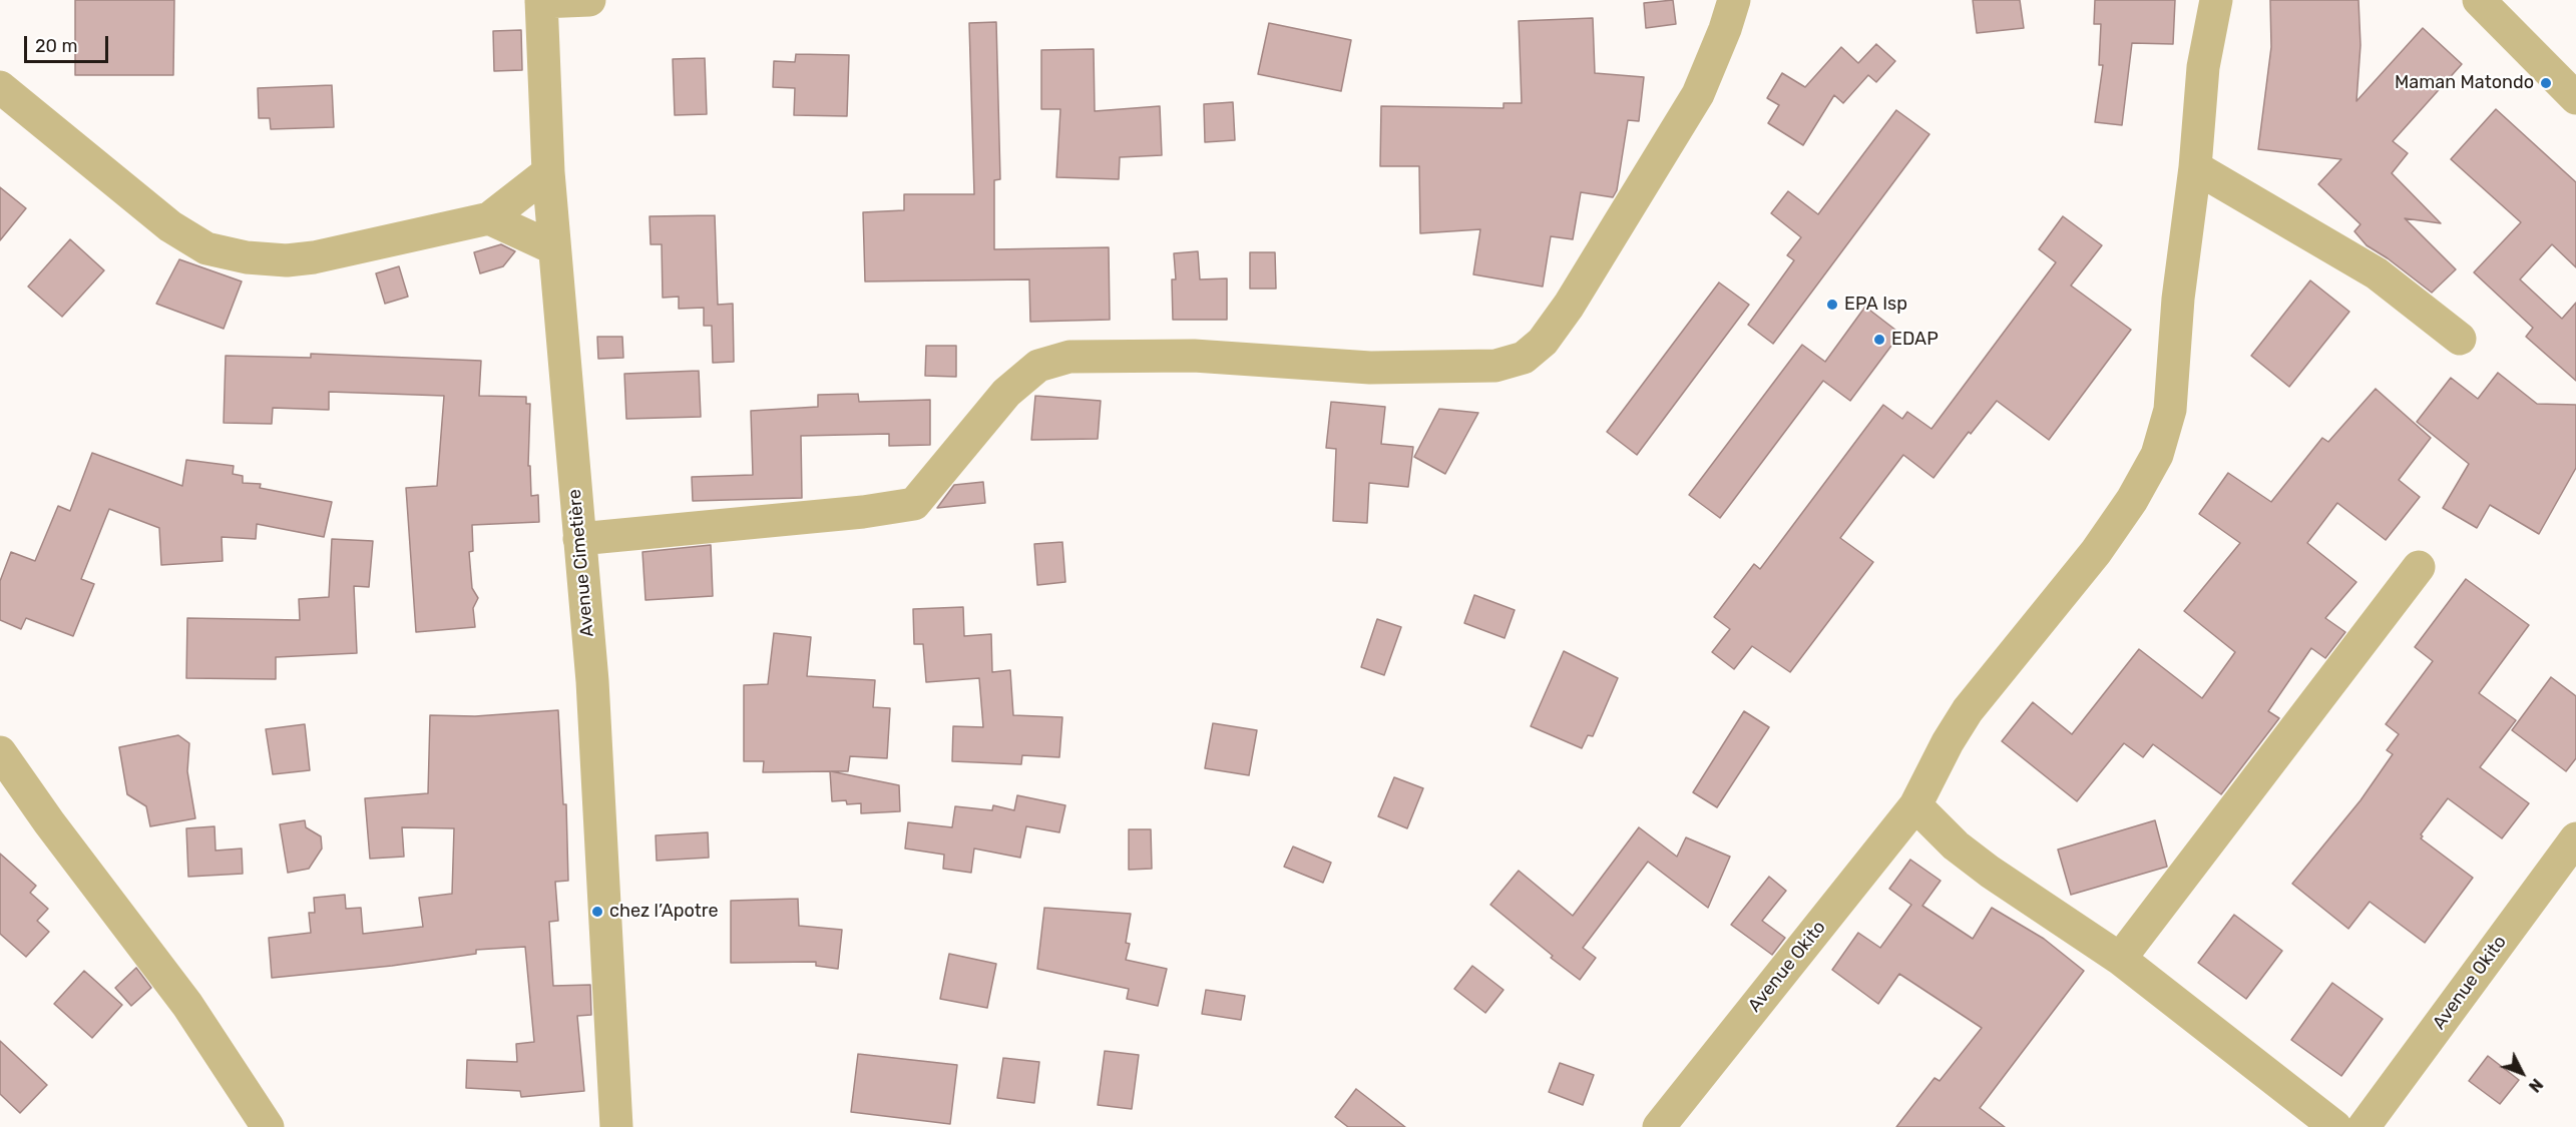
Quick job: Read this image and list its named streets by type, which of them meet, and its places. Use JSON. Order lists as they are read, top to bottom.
{
  "streets": {
    "street": ["Avenue Cimetière", "Avenue Okito"]
  },
  "places": [
    "Maman Matondo",
    "EPA Isp",
    "EDAP",
    "chez l’Apotre"
  ],
  "scale_bar": "20 m",
  "north": "bottom right"
}
